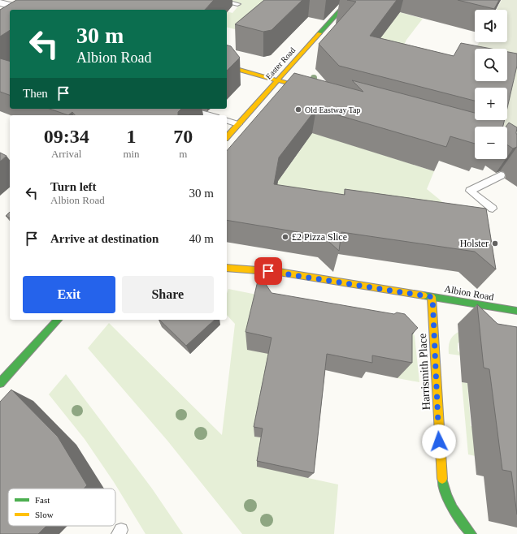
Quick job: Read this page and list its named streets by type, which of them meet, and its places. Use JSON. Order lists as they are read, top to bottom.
{
  "streets": {
    "street": ["Easter Road", "Albion Road", "Harrismith Place"]
  },
  "crossings": [
    ["Albion Road", "Harrismith Place"]
  ],
  "places": ["Old Eastway Tap", "£2 Pizza Slice", "Holster"],
  "legend": ["Fast", "Slow"],
  "page": {
    "map_buttons": ["+", "−"],
    "turn": ["30 m", "Albion Road"],
    "then": "Then",
    "eta": [
      "09:34",
      "Arrival",
      "1",
      "min",
      "70",
      "m"
    ],
    "list": [
      {
        "name": "Turn left",
        "note": "Albion Road",
        "value": "30 m"
      },
      {
        "name": "Arrive at destination",
        "value": "40 m"
      }
    ],
    "buttons": ["Exit", "Share"]
  }
}
